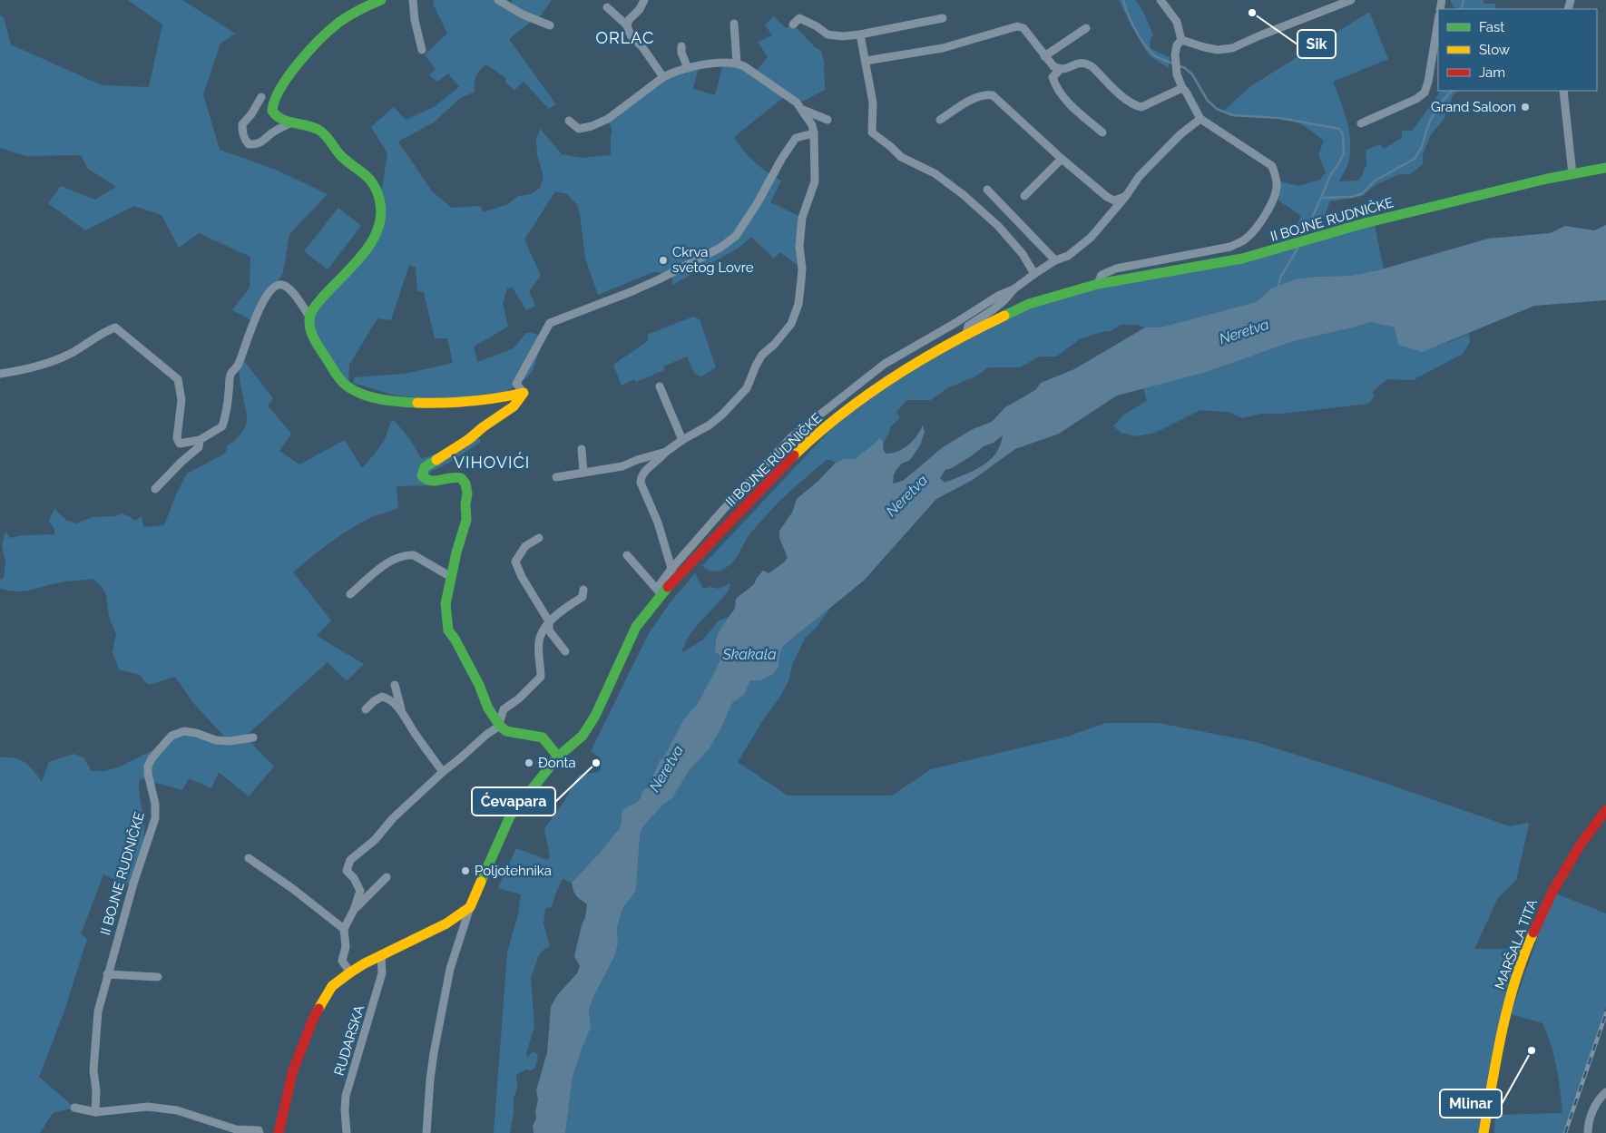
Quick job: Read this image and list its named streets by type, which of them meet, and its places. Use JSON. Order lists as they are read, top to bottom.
{
  "streets": {
    "street": ["II BOJNE RUDNIČKE", "MARŠALA TITA", "RUDARSKA"]
  },
  "districts": ["ORLAC", "VIHOVIĆI"],
  "water": ["Neretva", "Skakala"],
  "places": [
    "Sik",
    "Grand Saloon",
    "Ckrva svetog Lovre",
    "Đonta",
    "Ćevapara",
    "Poljotehnika",
    "Mlinar"
  ],
  "legend": ["Fast", "Slow", "Jam"]
}
